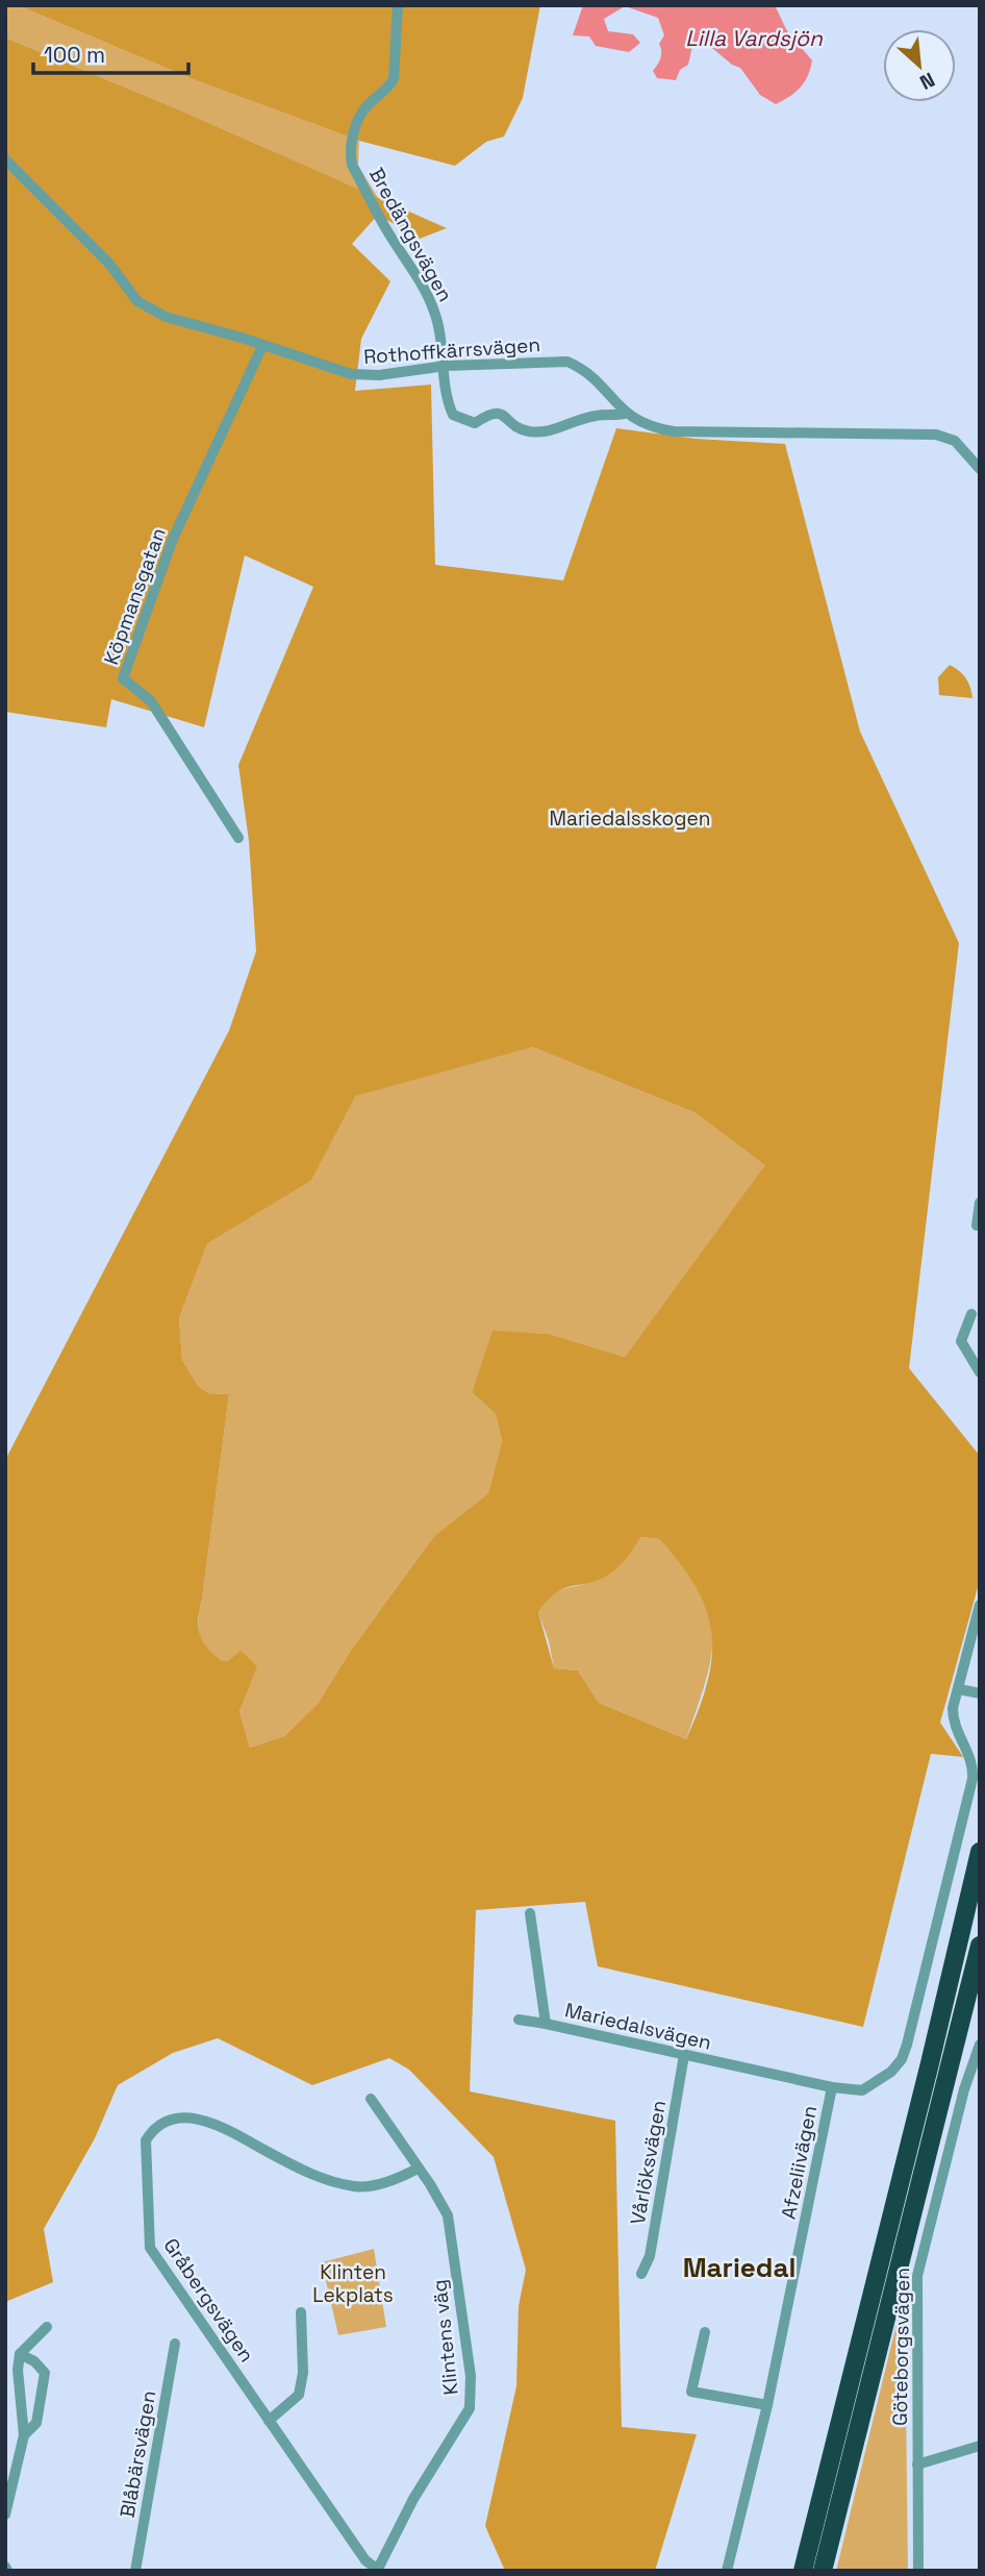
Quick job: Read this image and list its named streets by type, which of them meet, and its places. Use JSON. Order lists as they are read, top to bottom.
{
  "streets": {
    "street": [
      "Bredängsvägen",
      "Rothoffkärrsvägen",
      "Köpmansgatan",
      "Mariedalsvägen",
      "Vårlöksvägen",
      "Afzeliivägen",
      "Gråbergsvägen",
      "Klintens väg",
      "Göteborgsvägen",
      "Blåbärsvägen"
    ]
  },
  "crossings": [
    ["Bredängsvägen", "Rothoffkärrsvägen"],
    ["Rothoffkärrsvägen", "Köpmansgatan"],
    ["Mariedalsvägen", "Vårlöksvägen"],
    ["Mariedalsvägen", "Afzeliivägen"],
    ["Gråbergsvägen", "Klintens väg"]
  ],
  "districts": ["Mariedal"],
  "water": ["Lilla Vardsjön"],
  "parks": ["Mariedalsskogen", "Klinten Lekplats"],
  "scale_bar": "100 m",
  "north": "bottom right"
}
